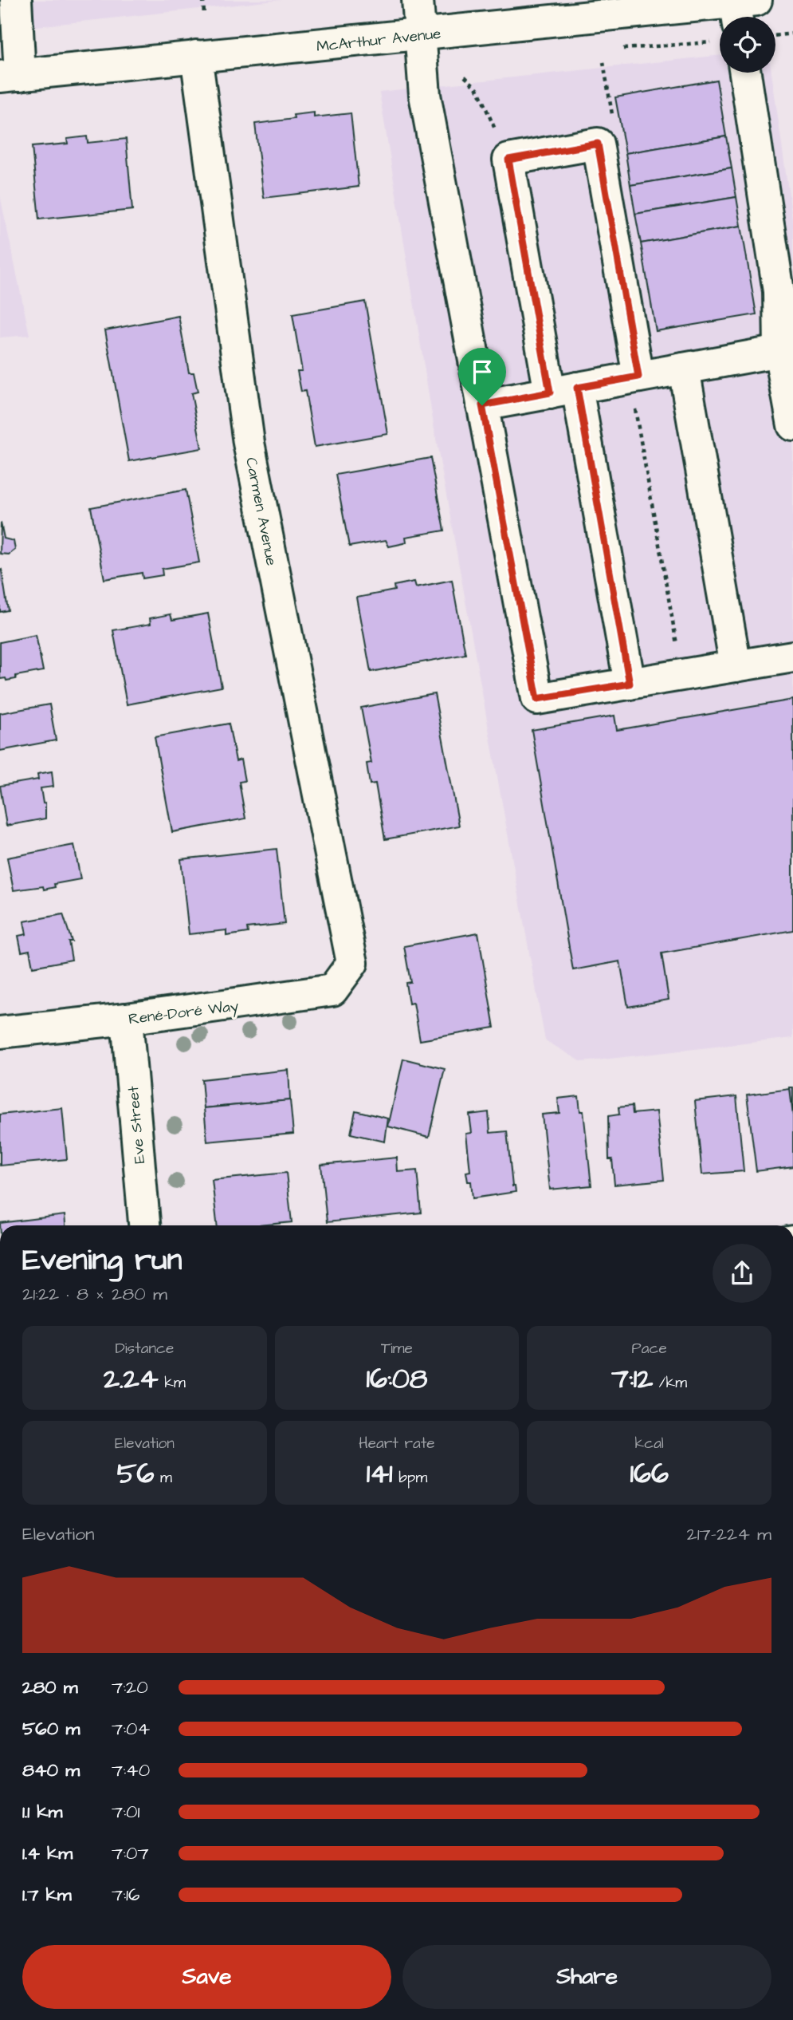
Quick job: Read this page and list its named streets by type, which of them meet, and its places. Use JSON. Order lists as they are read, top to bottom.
{
  "streets": {
    "street": [
      "McArthur Avenue",
      "Carmen Avenue",
      "René-Doré Way",
      "Eve Street"
    ]
  },
  "crossings": [
    ["McArthur Avenue", "Carmen Avenue"],
    ["Carmen Avenue", "René-Doré Way"],
    ["René-Doré Way", "Eve Street"]
  ],
  "page": {
    "heading": ["Evening run", "21:22 · 8 × 280 m"],
    "stats": [
      ["Distance", "2.24 km"],
      ["Time", "16:08"],
      ["Pace", "7:12 /km"],
      ["Elevation", "56 m"],
      ["Heart rate", "141 bpm"],
      ["kcal", "166"]
    ],
    "chart": ["Elevation", "217–224 m"],
    "list": [
      {
        "name": "280 m",
        "note": "7:20"
      },
      {
        "name": "560 m",
        "note": "7:04"
      },
      {
        "name": "840 m",
        "note": "7:40"
      },
      {
        "name": "1.1 km",
        "note": "7:01"
      },
      {
        "name": "1.4 km",
        "note": "7:07"
      },
      {
        "name": "1.7 km",
        "note": "7:16"
      }
    ],
    "buttons": ["Save", "Share"]
  }
}
